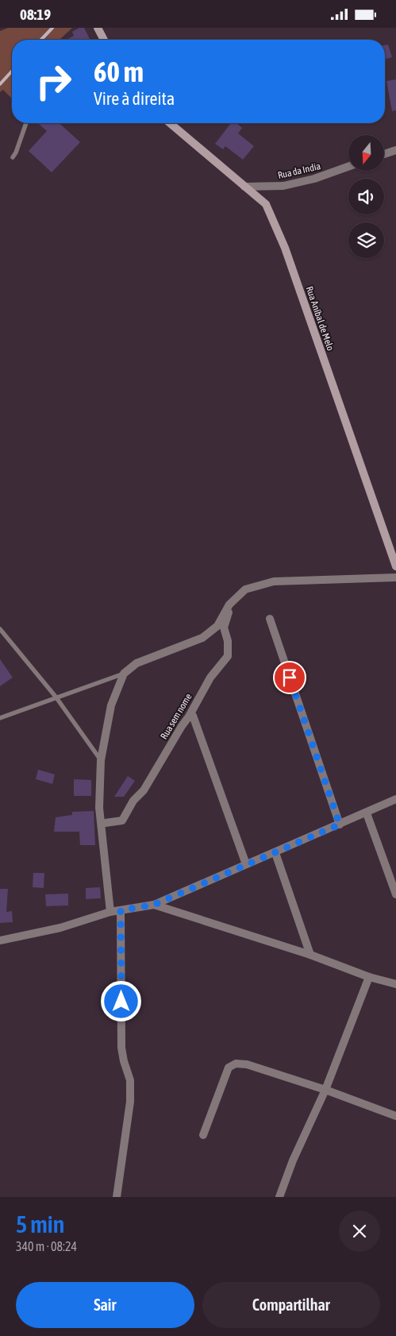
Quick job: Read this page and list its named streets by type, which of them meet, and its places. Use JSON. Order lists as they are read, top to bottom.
{
  "streets": {
    "street": ["Rua da India", "Rua Aníbal de Melo", "Rua sem nome"]
  },
  "crossings": [
    ["Rua da India", "Rua Aníbal de Melo"]
  ],
  "north": "bottom",
  "page": {
    "status": "08:19",
    "turn": ["60 m", "Vire à direita"],
    "heading": ["5 min", "340 m · 08:24"],
    "buttons": ["Sair", "Compartilhar"]
  }
}
